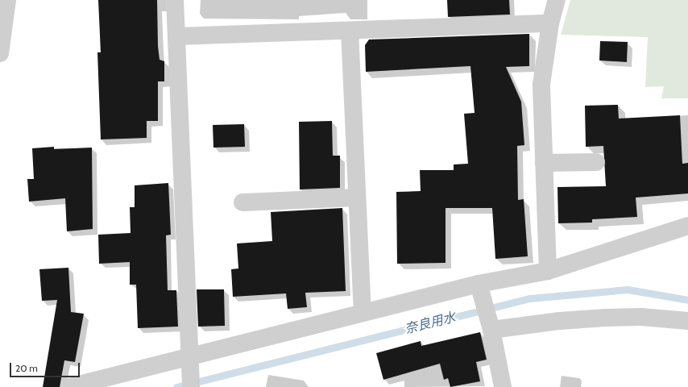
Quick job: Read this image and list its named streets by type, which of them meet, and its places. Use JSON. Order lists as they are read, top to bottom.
{
  "water": ["奈良用水"],
  "scale_bar": "20 m"
}
